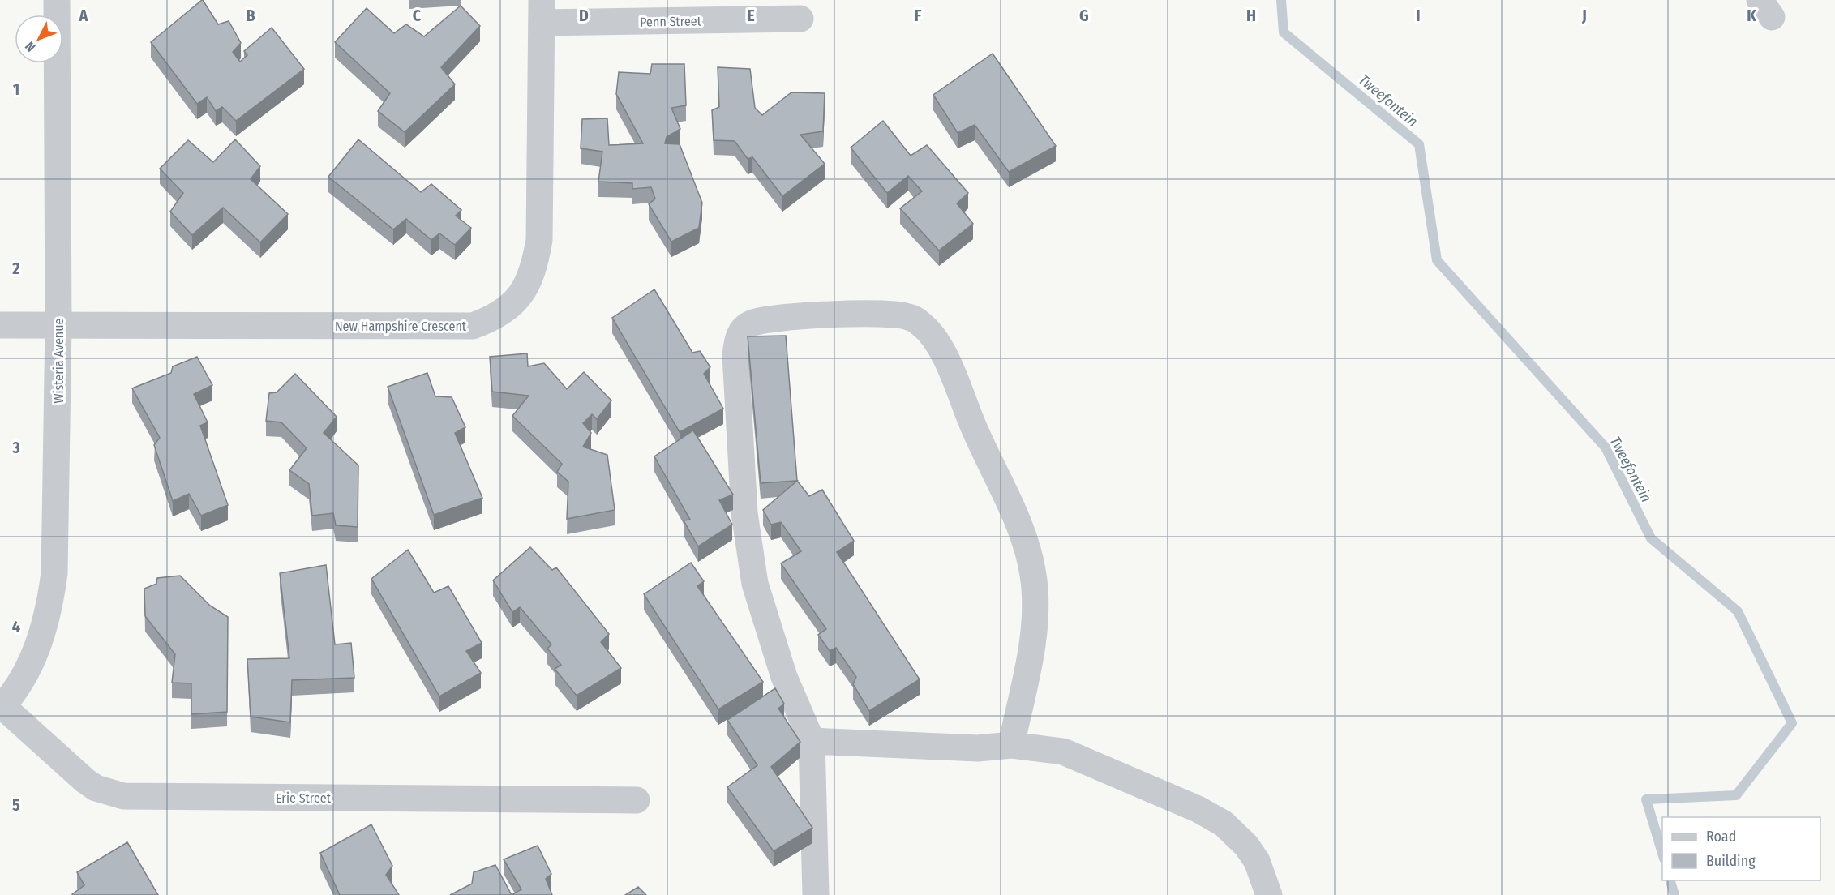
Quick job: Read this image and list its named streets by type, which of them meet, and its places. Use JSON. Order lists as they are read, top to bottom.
{
  "streets": {
    "street": [
      "Penn Street",
      "New Hampshire Crescent",
      "Wisteria Avenue",
      "Erie Street"
    ]
  },
  "crossings": [
    ["Penn Street", "New Hampshire Crescent"],
    ["New Hampshire Crescent", "Wisteria Avenue"],
    ["Wisteria Avenue", "Erie Street"]
  ],
  "water": ["Tweefontein"],
  "legend": ["Road", "Building"],
  "north": "bottom left",
  "grid": {
    "columns": [
      "A",
      "B",
      "C",
      "D",
      "E",
      "F",
      "G",
      "H",
      "I",
      "J",
      "K"
    ],
    "rows": [
      "1",
      "2",
      "3",
      "4",
      "5"
    ]
  }
}
